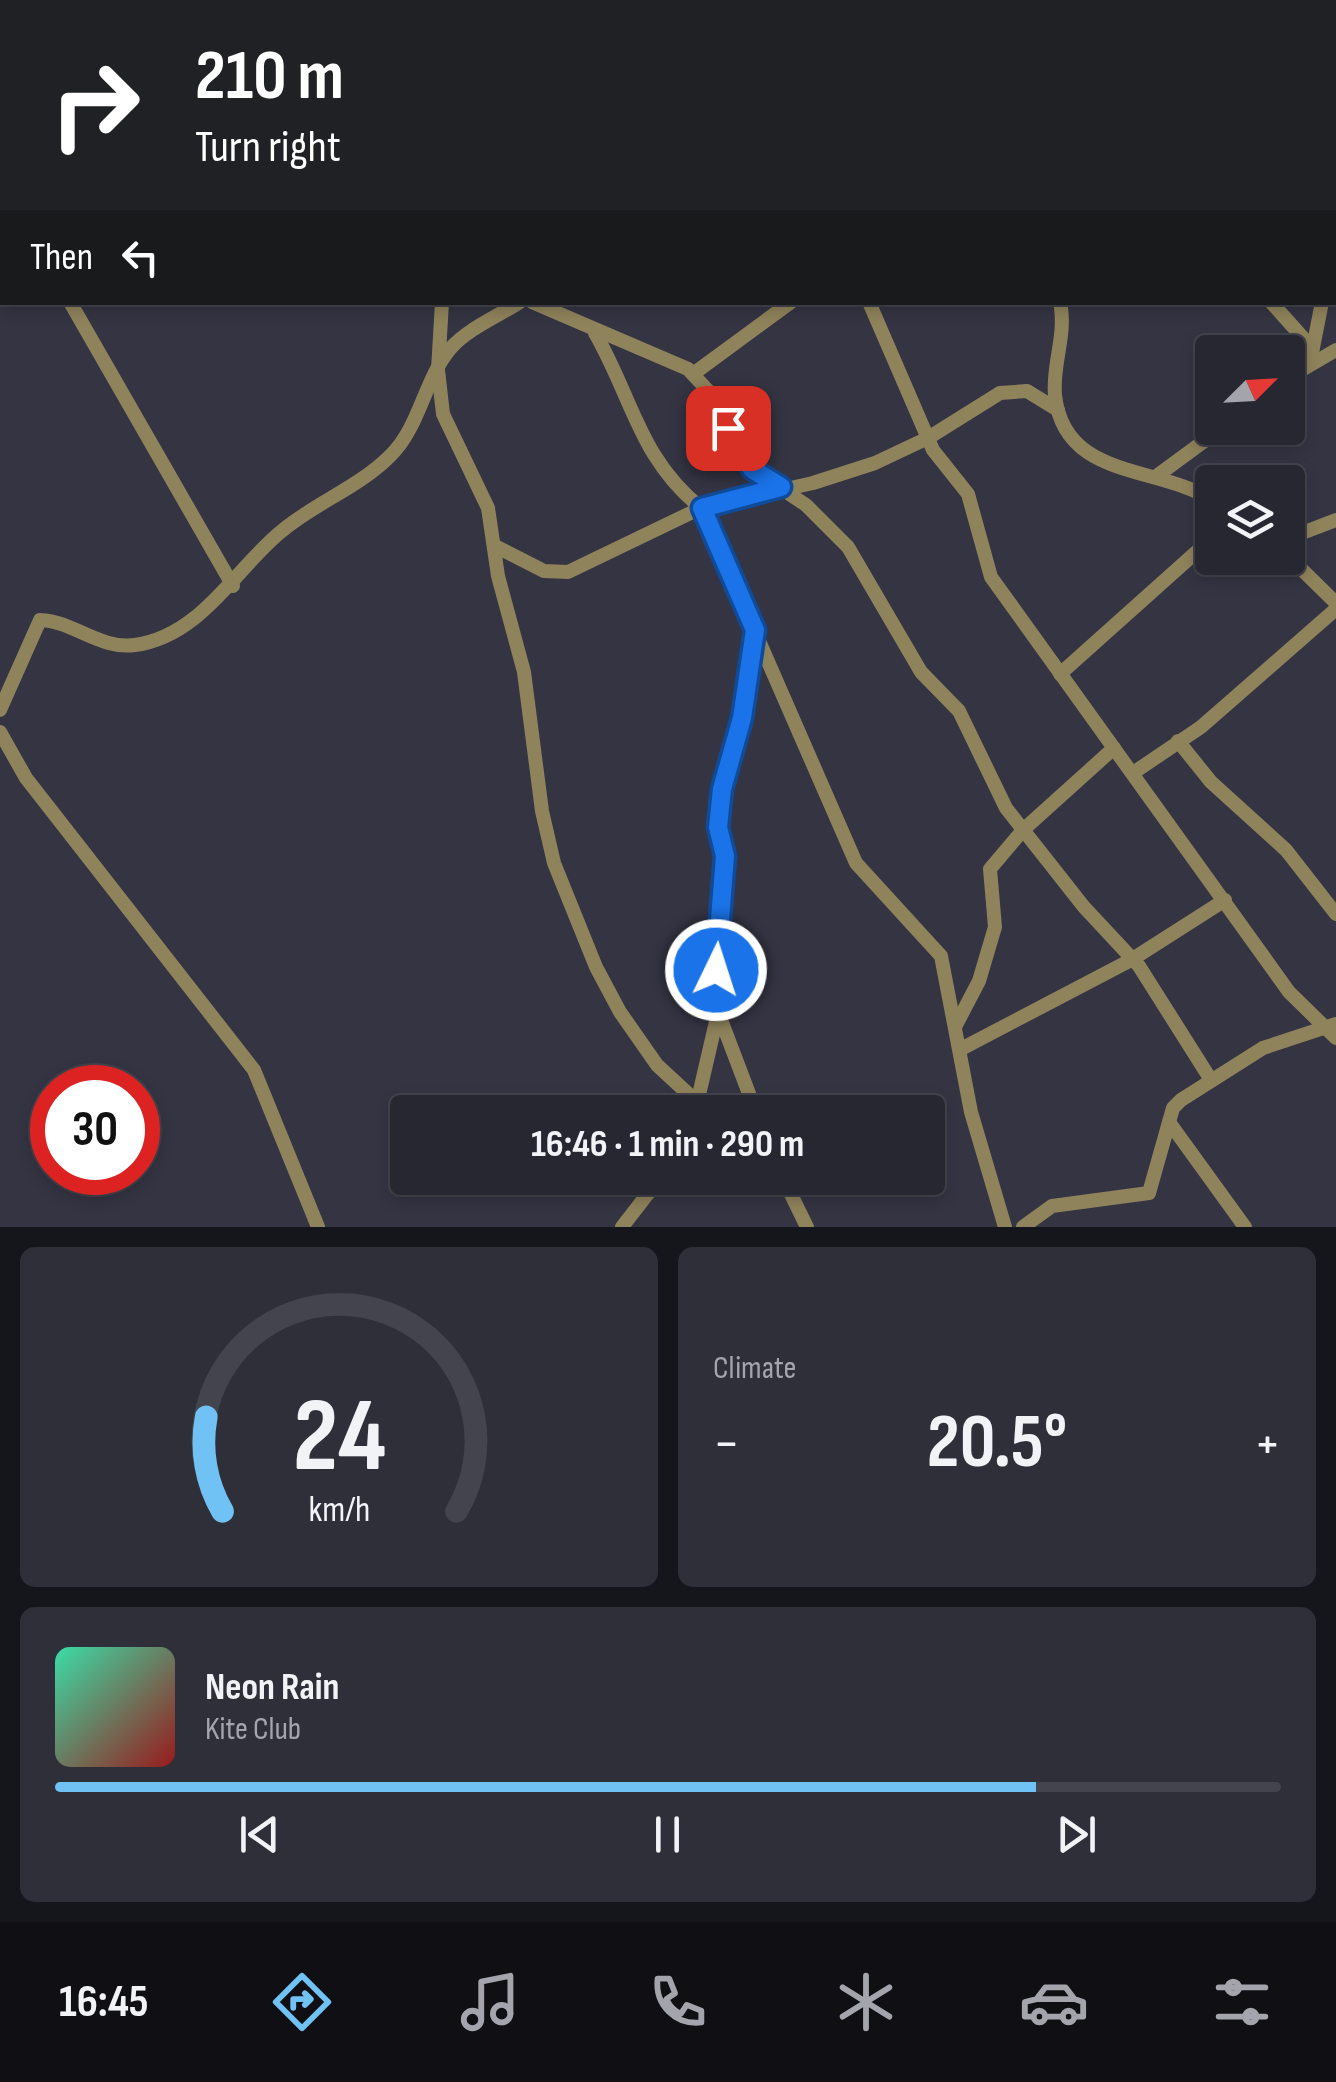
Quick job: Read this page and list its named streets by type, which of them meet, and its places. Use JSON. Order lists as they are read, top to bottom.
{
  "north": "top right",
  "page": {
    "turn": ["210 m", "Turn right"],
    "then": "Then",
    "limit": "30",
    "trip": "16:46 · 1 min · 290 m",
    "tile": "Climate",
    "heat": ["−", "20.5°", "+"],
    "song": ["Neon Rain", "Kite Club"],
    "tabs": "16:45",
    "gauge": ["24", "km/h"]
  }
}
